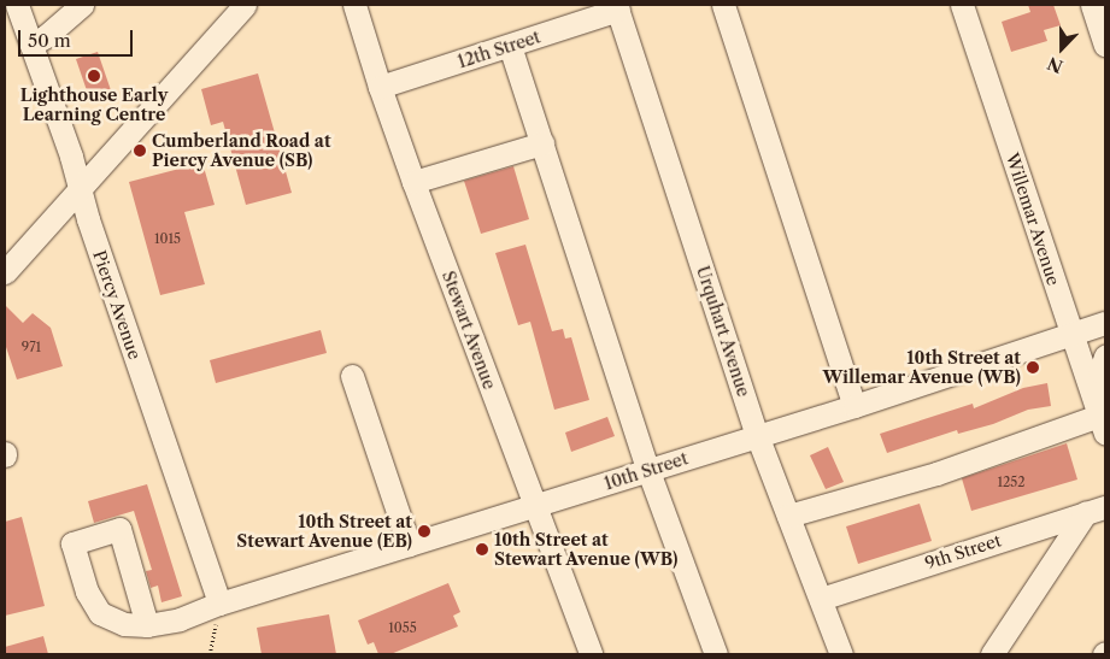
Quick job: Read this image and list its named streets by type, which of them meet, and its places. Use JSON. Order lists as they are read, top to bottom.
{
  "streets": {
    "street": [
      "12th Street",
      "Willemar Avenue",
      "Piercy Avenue",
      "Stewart Avenue",
      "Urquhart Avenue",
      "10th Street",
      "9th Street"
    ]
  },
  "crossings": [
    ["12th Street", "Stewart Avenue"],
    ["12th Street", "Urquhart Avenue"],
    ["Willemar Avenue", "10th Street"],
    ["Piercy Avenue", "10th Street"],
    ["Stewart Avenue", "10th Street"],
    ["Urquhart Avenue", "10th Street"],
    ["Urquhart Avenue", "9th Street"]
  ],
  "places": [
    "Lighthouse Early Learning Centre",
    "Cumberland Road at Piercy Avenue (SB)",
    "10th Street at Willemar Avenue (WB)",
    "10th Street at Stewart Avenue (EB)",
    "10th Street at Stewart Avenue (WB)"
  ],
  "house_numbers": [
    "1015",
    "971",
    "1252",
    "1055"
  ],
  "scale_bar": "50 m",
  "north": "bottom"
}
